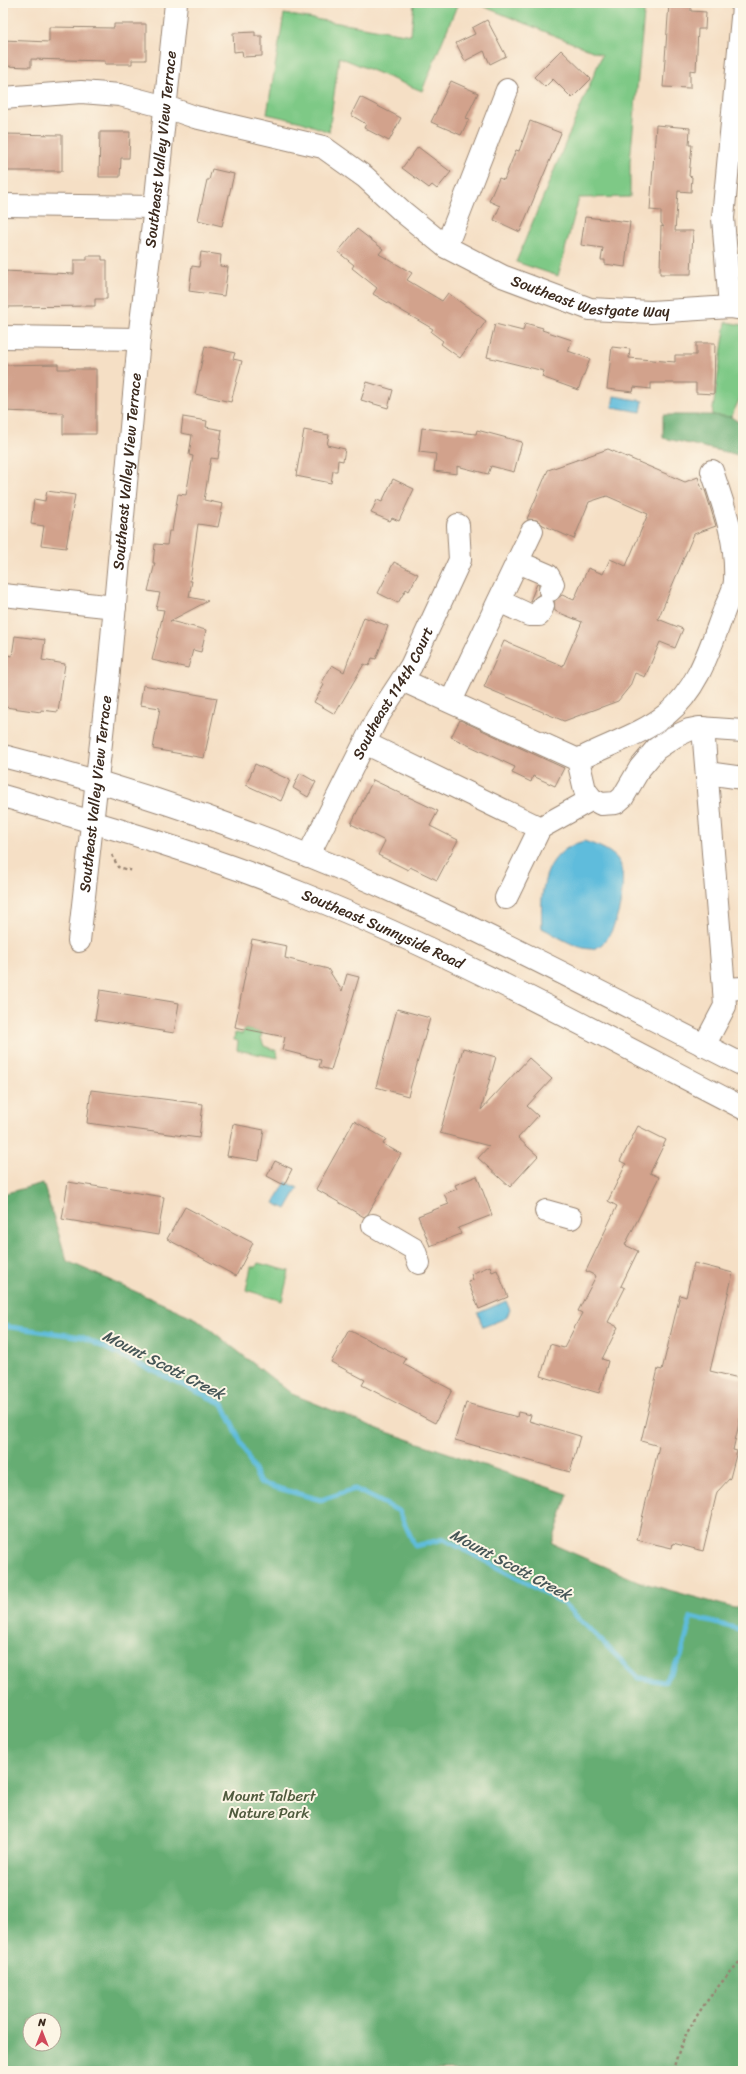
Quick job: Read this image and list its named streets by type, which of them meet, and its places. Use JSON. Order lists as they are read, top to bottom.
{
  "streets": {
    "street": [
      "Southeast Valley View Terrace",
      "Southeast Westgate Way",
      "Southeast 114th Court",
      "Southeast Sunnyside Road"
    ]
  },
  "crossings": [
    ["Southeast Valley View Terrace", "Southeast Westgate Way"],
    ["Southeast Valley View Terrace", "Southeast Sunnyside Road"]
  ],
  "water": ["Mount Scott Creek"],
  "parks": ["Mount Talbert Nature Park"],
  "north": "top"
}
